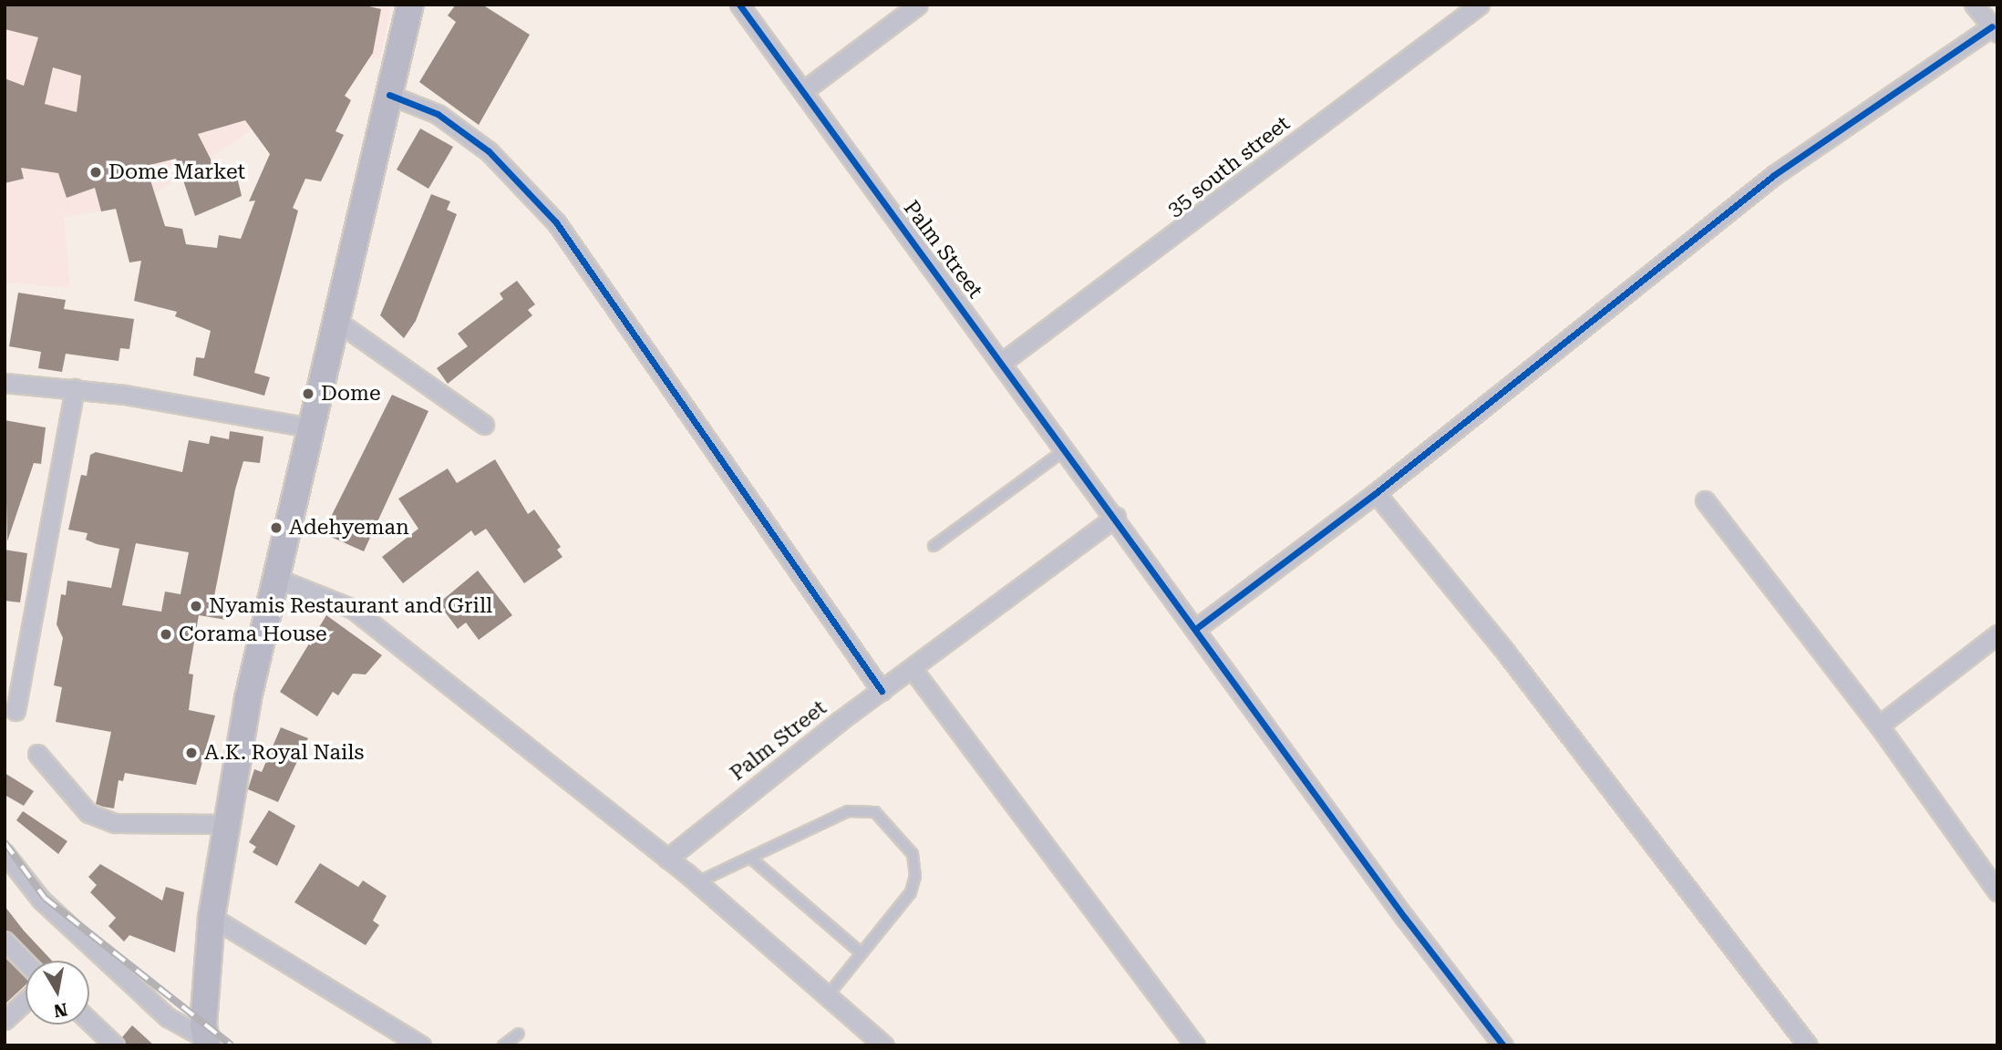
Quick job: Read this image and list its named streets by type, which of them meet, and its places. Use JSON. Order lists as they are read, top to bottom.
{
  "streets": {
    "street": ["35 south street", "Palm Street"]
  },
  "crossings": [
    ["35 south street", "Palm Street"]
  ],
  "places": [
    "Dome Market",
    "Dome",
    "Adehyeman",
    "Nyamis Restaurant and Grill",
    "Corama House",
    "A.K. Royal Nails"
  ],
  "north": "bottom"
}
